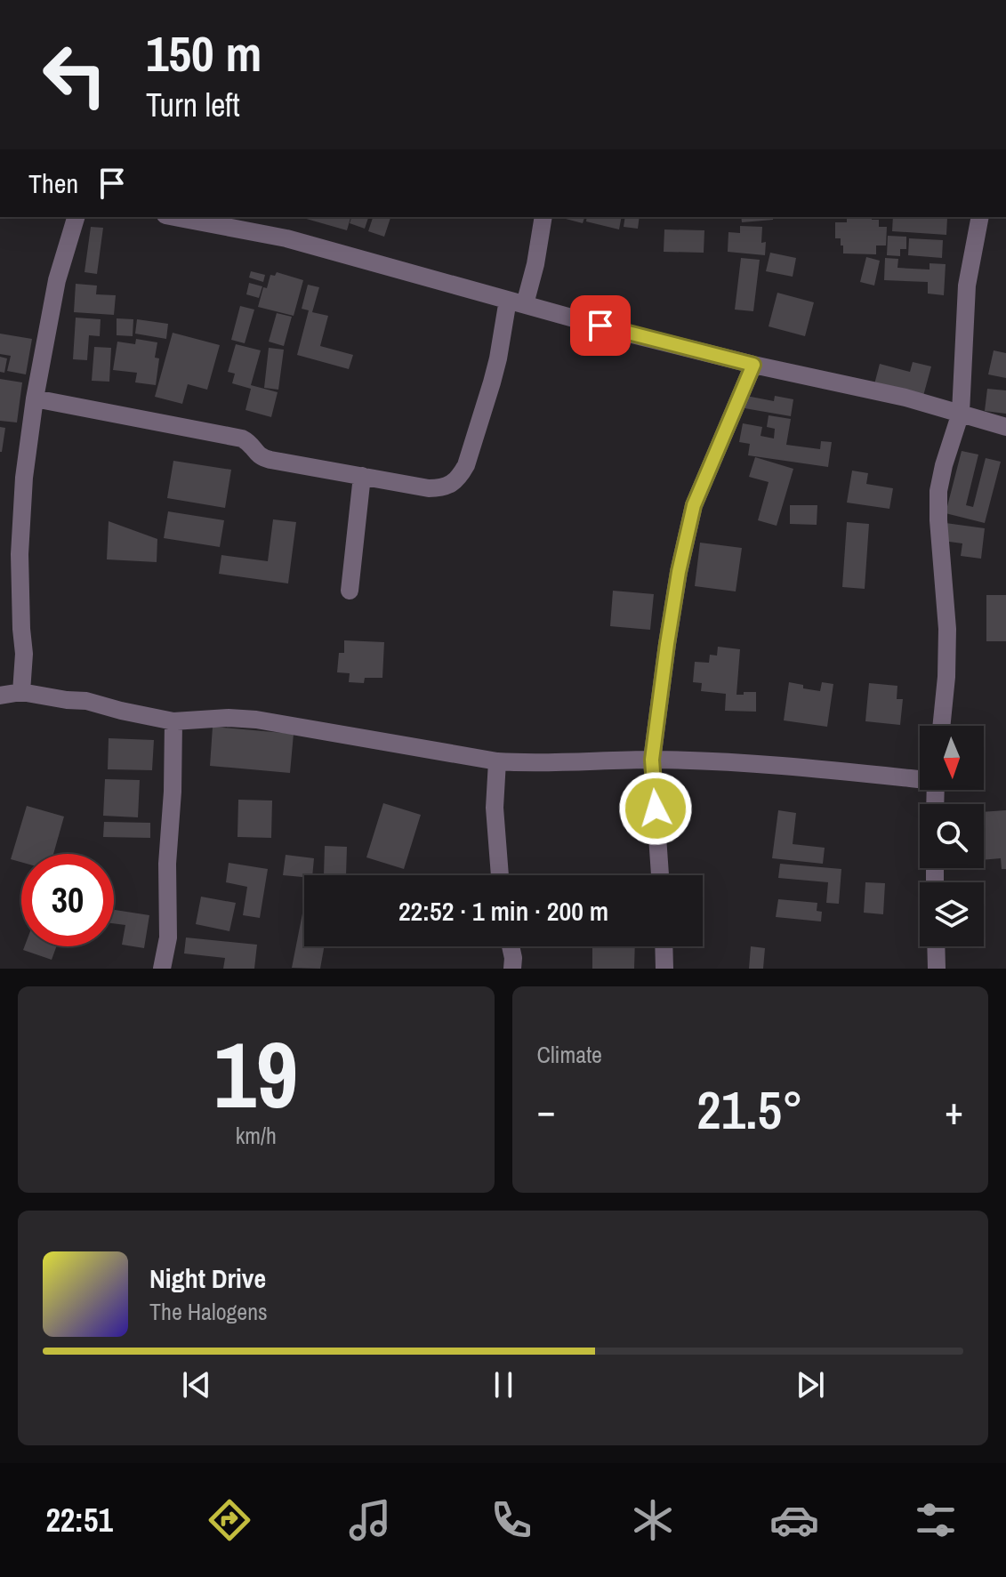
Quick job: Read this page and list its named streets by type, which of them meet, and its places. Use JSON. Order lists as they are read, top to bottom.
{
  "north": "bottom",
  "page": {
    "turn": ["150 m", "Turn left"],
    "then": "Then",
    "limit": "30",
    "trip": "22:52 · 1 min · 200 m",
    "tile": [
      ["19", "km/h"],
      "Climate"
    ],
    "heat": ["−", "21.5°", "+"],
    "song": ["Night Drive", "The Halogens"],
    "tabs": "22:51"
  }
}
